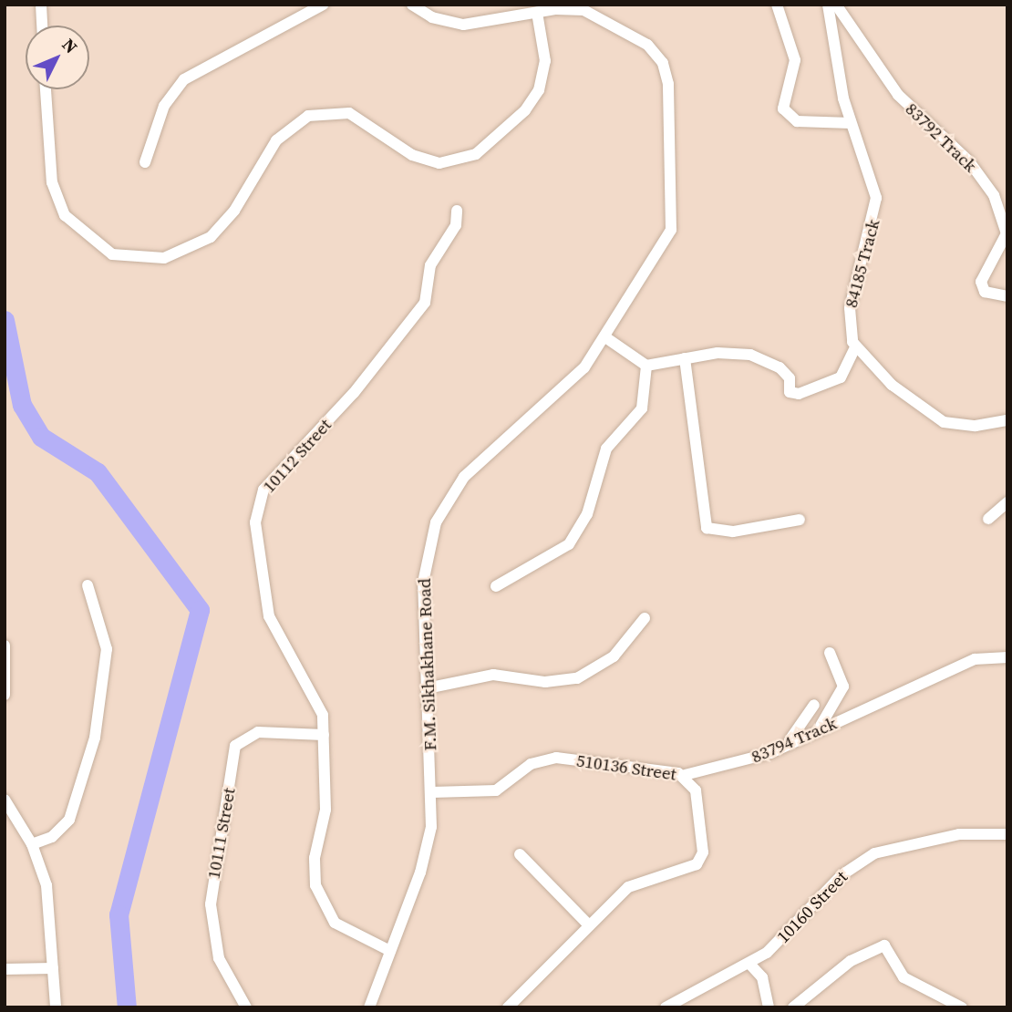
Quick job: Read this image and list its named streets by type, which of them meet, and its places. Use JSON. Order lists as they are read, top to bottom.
{
  "streets": {
    "street": [
      "83792 Track",
      "84185 Track",
      "10112 Street",
      "F.M. Sikhakhane Road",
      "83794 Track",
      "510136 Street",
      "10111 Street",
      "10160 Street"
    ]
  },
  "crossings": [
    ["10112 Street", "F.M. Sikhakhane Road"],
    ["10112 Street", "10111 Street"],
    ["F.M. Sikhakhane Road", "510136 Street"],
    ["83794 Track", "510136 Street"]
  ],
  "north": "top right"
}
